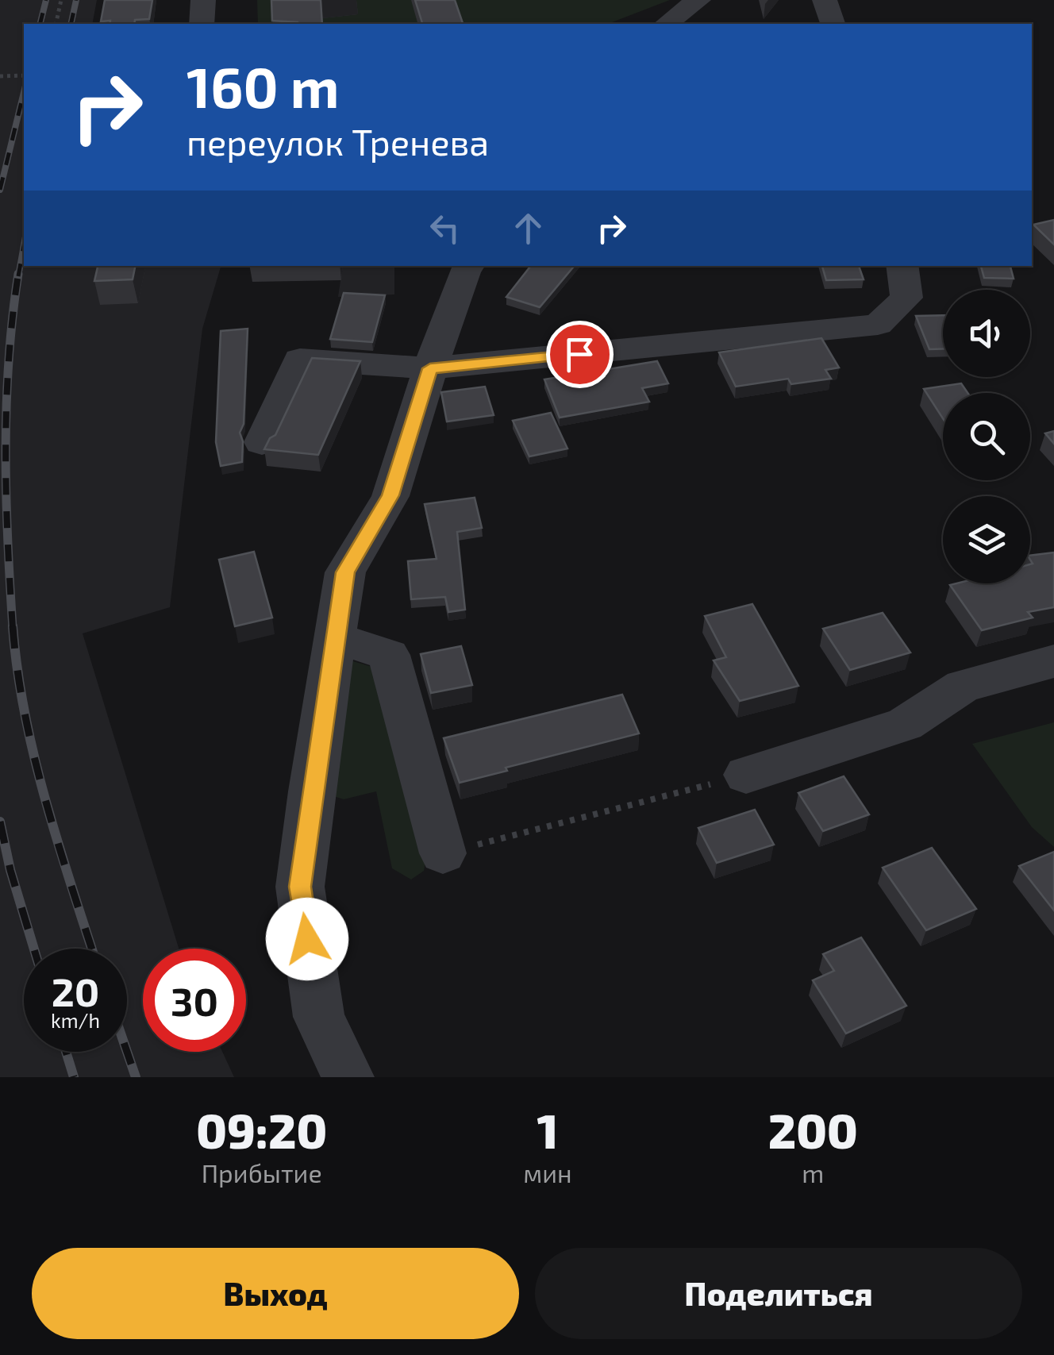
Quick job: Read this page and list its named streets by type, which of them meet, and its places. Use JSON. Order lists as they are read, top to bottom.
{
  "page": {
    "turn": ["160 m", "переулок Тренева"],
    "speed": "20 km/h",
    "limit": "30",
    "eta": [
      "09:20",
      "Прибытие",
      "1",
      "мин",
      "200",
      "m"
    ],
    "buttons": ["Выход", "Поделиться"]
  }
}
